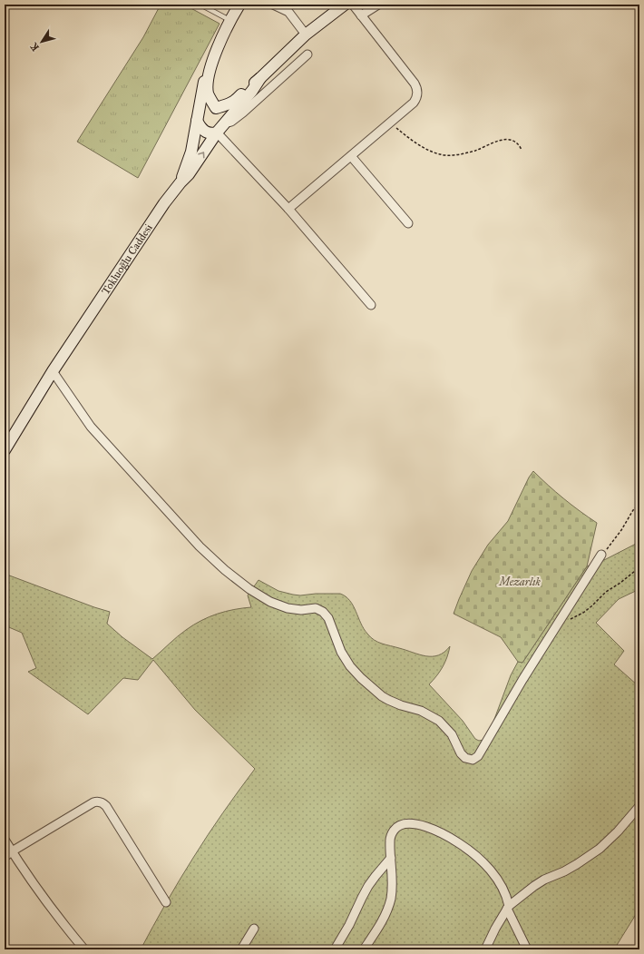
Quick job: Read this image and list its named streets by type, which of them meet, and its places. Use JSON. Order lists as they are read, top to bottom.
{
  "streets": {
    "street": ["Tokluoğlu Caddesi"]
  },
  "parks": ["Mezarlık"],
  "north": "bottom left"
}
